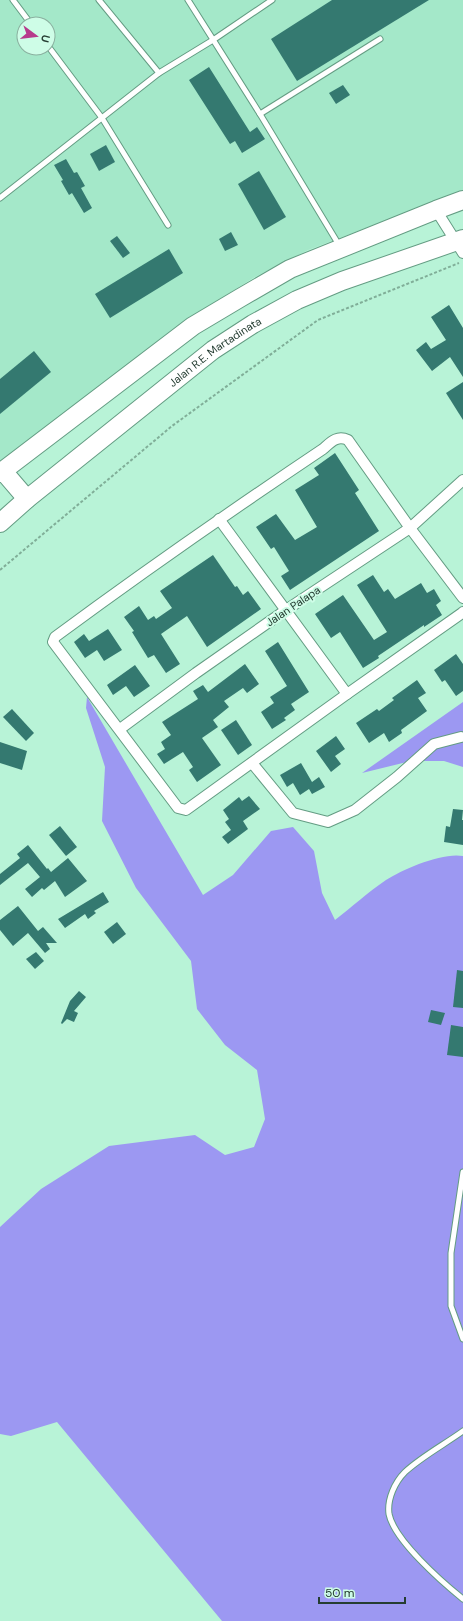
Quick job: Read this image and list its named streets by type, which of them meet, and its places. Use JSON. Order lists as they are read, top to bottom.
{
  "streets": {
    "highway": ["Jalan R.E. Martadinata"],
    "street": ["Jalan Palapa"]
  },
  "scale_bar": "50 m",
  "north": "right"
}
